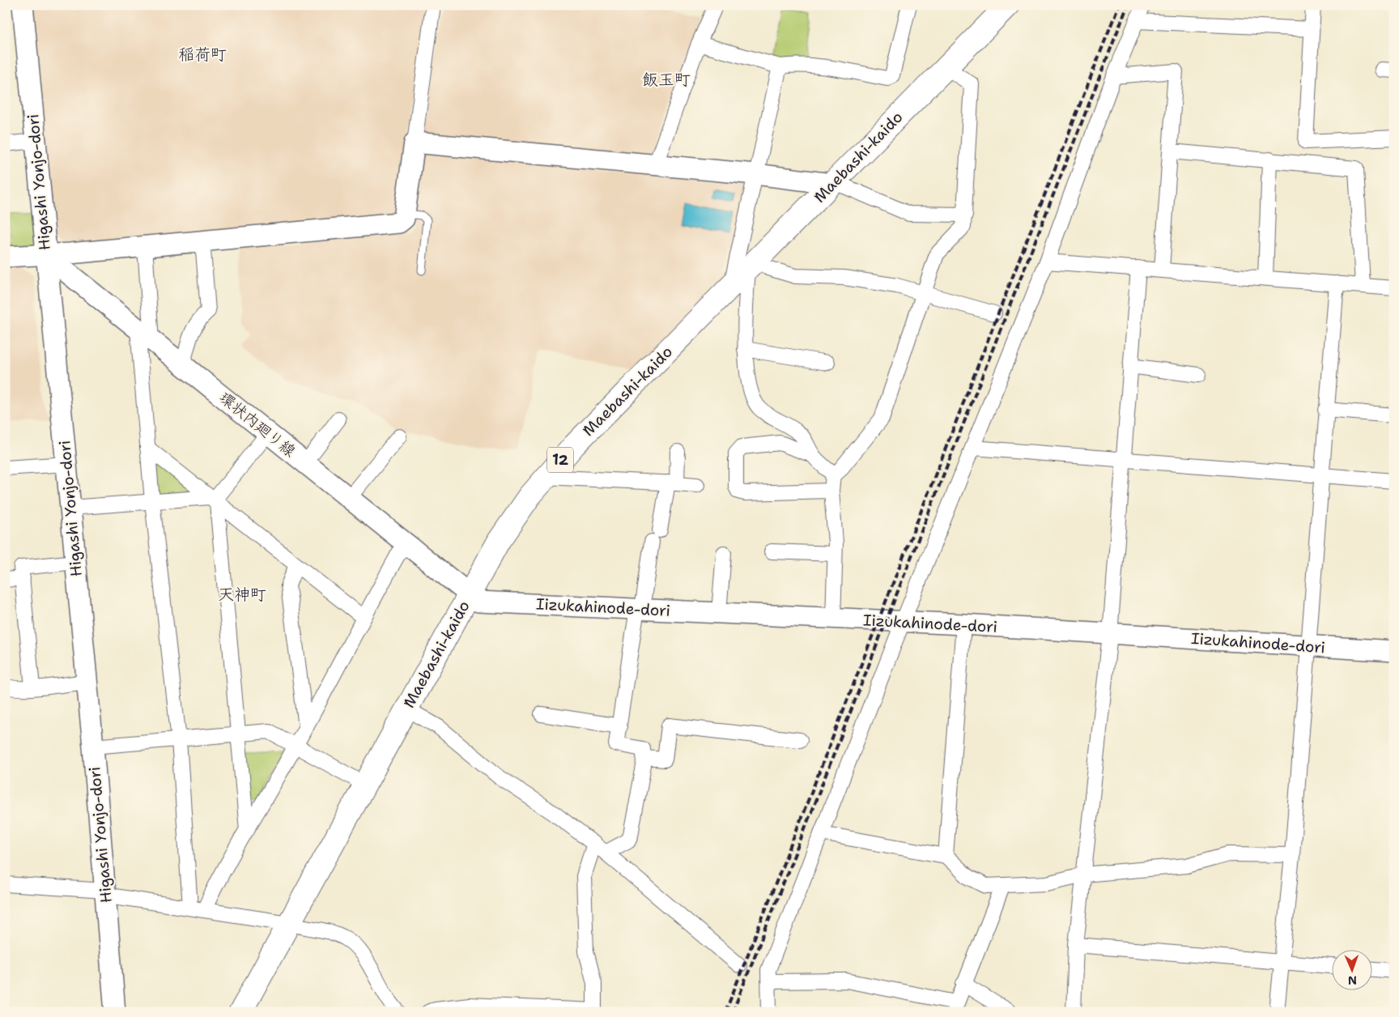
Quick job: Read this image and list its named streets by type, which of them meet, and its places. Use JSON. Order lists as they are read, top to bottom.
{
  "streets": {
    "main road": ["Maebashi-kaido", "12"],
    "street": ["Higashi Yonjo-dori", "環状内廻り線", "Iizukahinode-dori"]
  },
  "crossings": [
    ["Maebashi-kaido", "環状内廻り線"],
    ["Maebashi-kaido", "Iizukahinode-dori"],
    ["Higashi Yonjo-dori", "環状内廻り線"],
    ["環状内廻り線", "Iizukahinode-dori"]
  ],
  "districts": ["稲荷町", "飯玉町", "天神町"],
  "north": "bottom"
}
